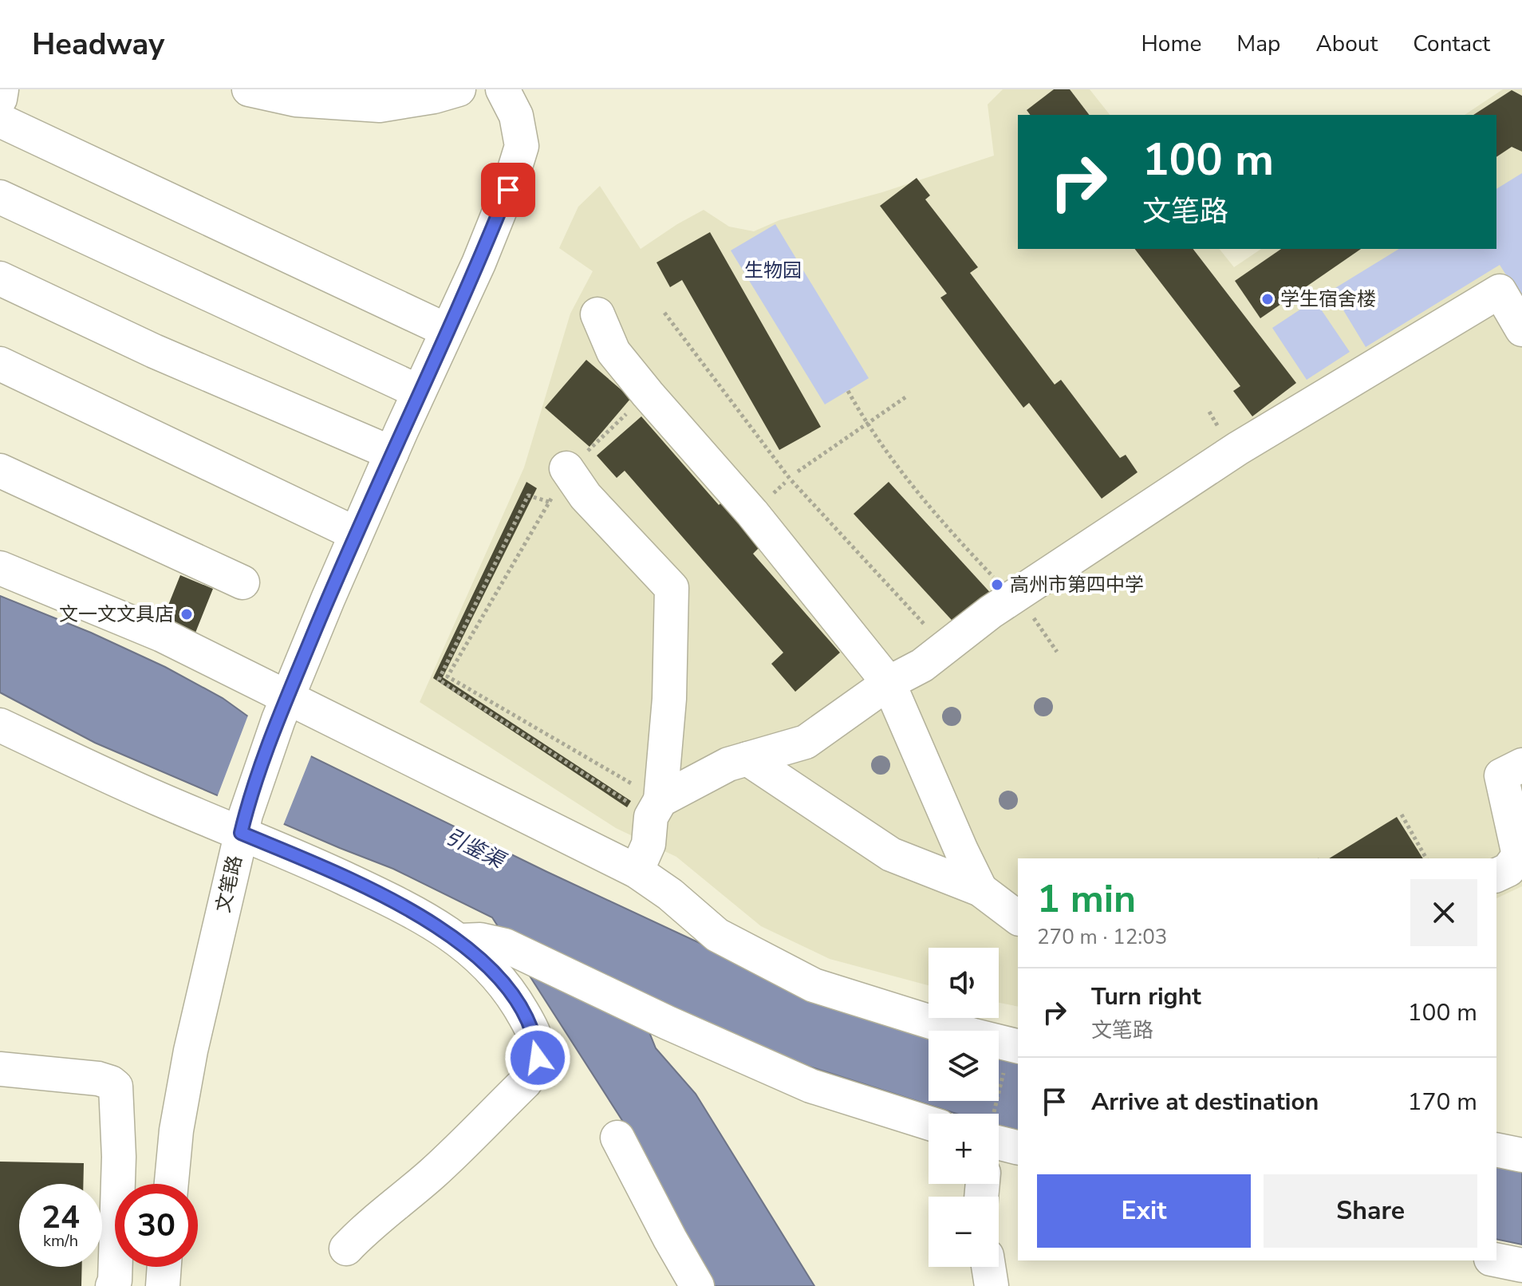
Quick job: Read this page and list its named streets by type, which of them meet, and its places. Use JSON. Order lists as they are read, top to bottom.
{
  "streets": {
    "street": ["文笔路"]
  },
  "water": ["引鉴渠"],
  "parks": ["生物园"],
  "places": ["学生宿舍楼", "高州市第四中学", "文一文文具店"],
  "page": {
    "header": "Headway",
    "nav": [
      "Home",
      "Map",
      "About",
      "Contact"
    ],
    "turn": ["100 m", "文笔路"],
    "heading": ["1 min", "270 m · 12:03"],
    "map_buttons": ["+", "−"],
    "list": [
      {
        "name": "Turn right",
        "note": "文笔路",
        "value": "100 m"
      },
      {
        "name": "Arrive at destination",
        "value": "170 m"
      }
    ],
    "buttons": ["Exit", "Share"],
    "speed": "24 km/h",
    "limit": "30"
  }
}
